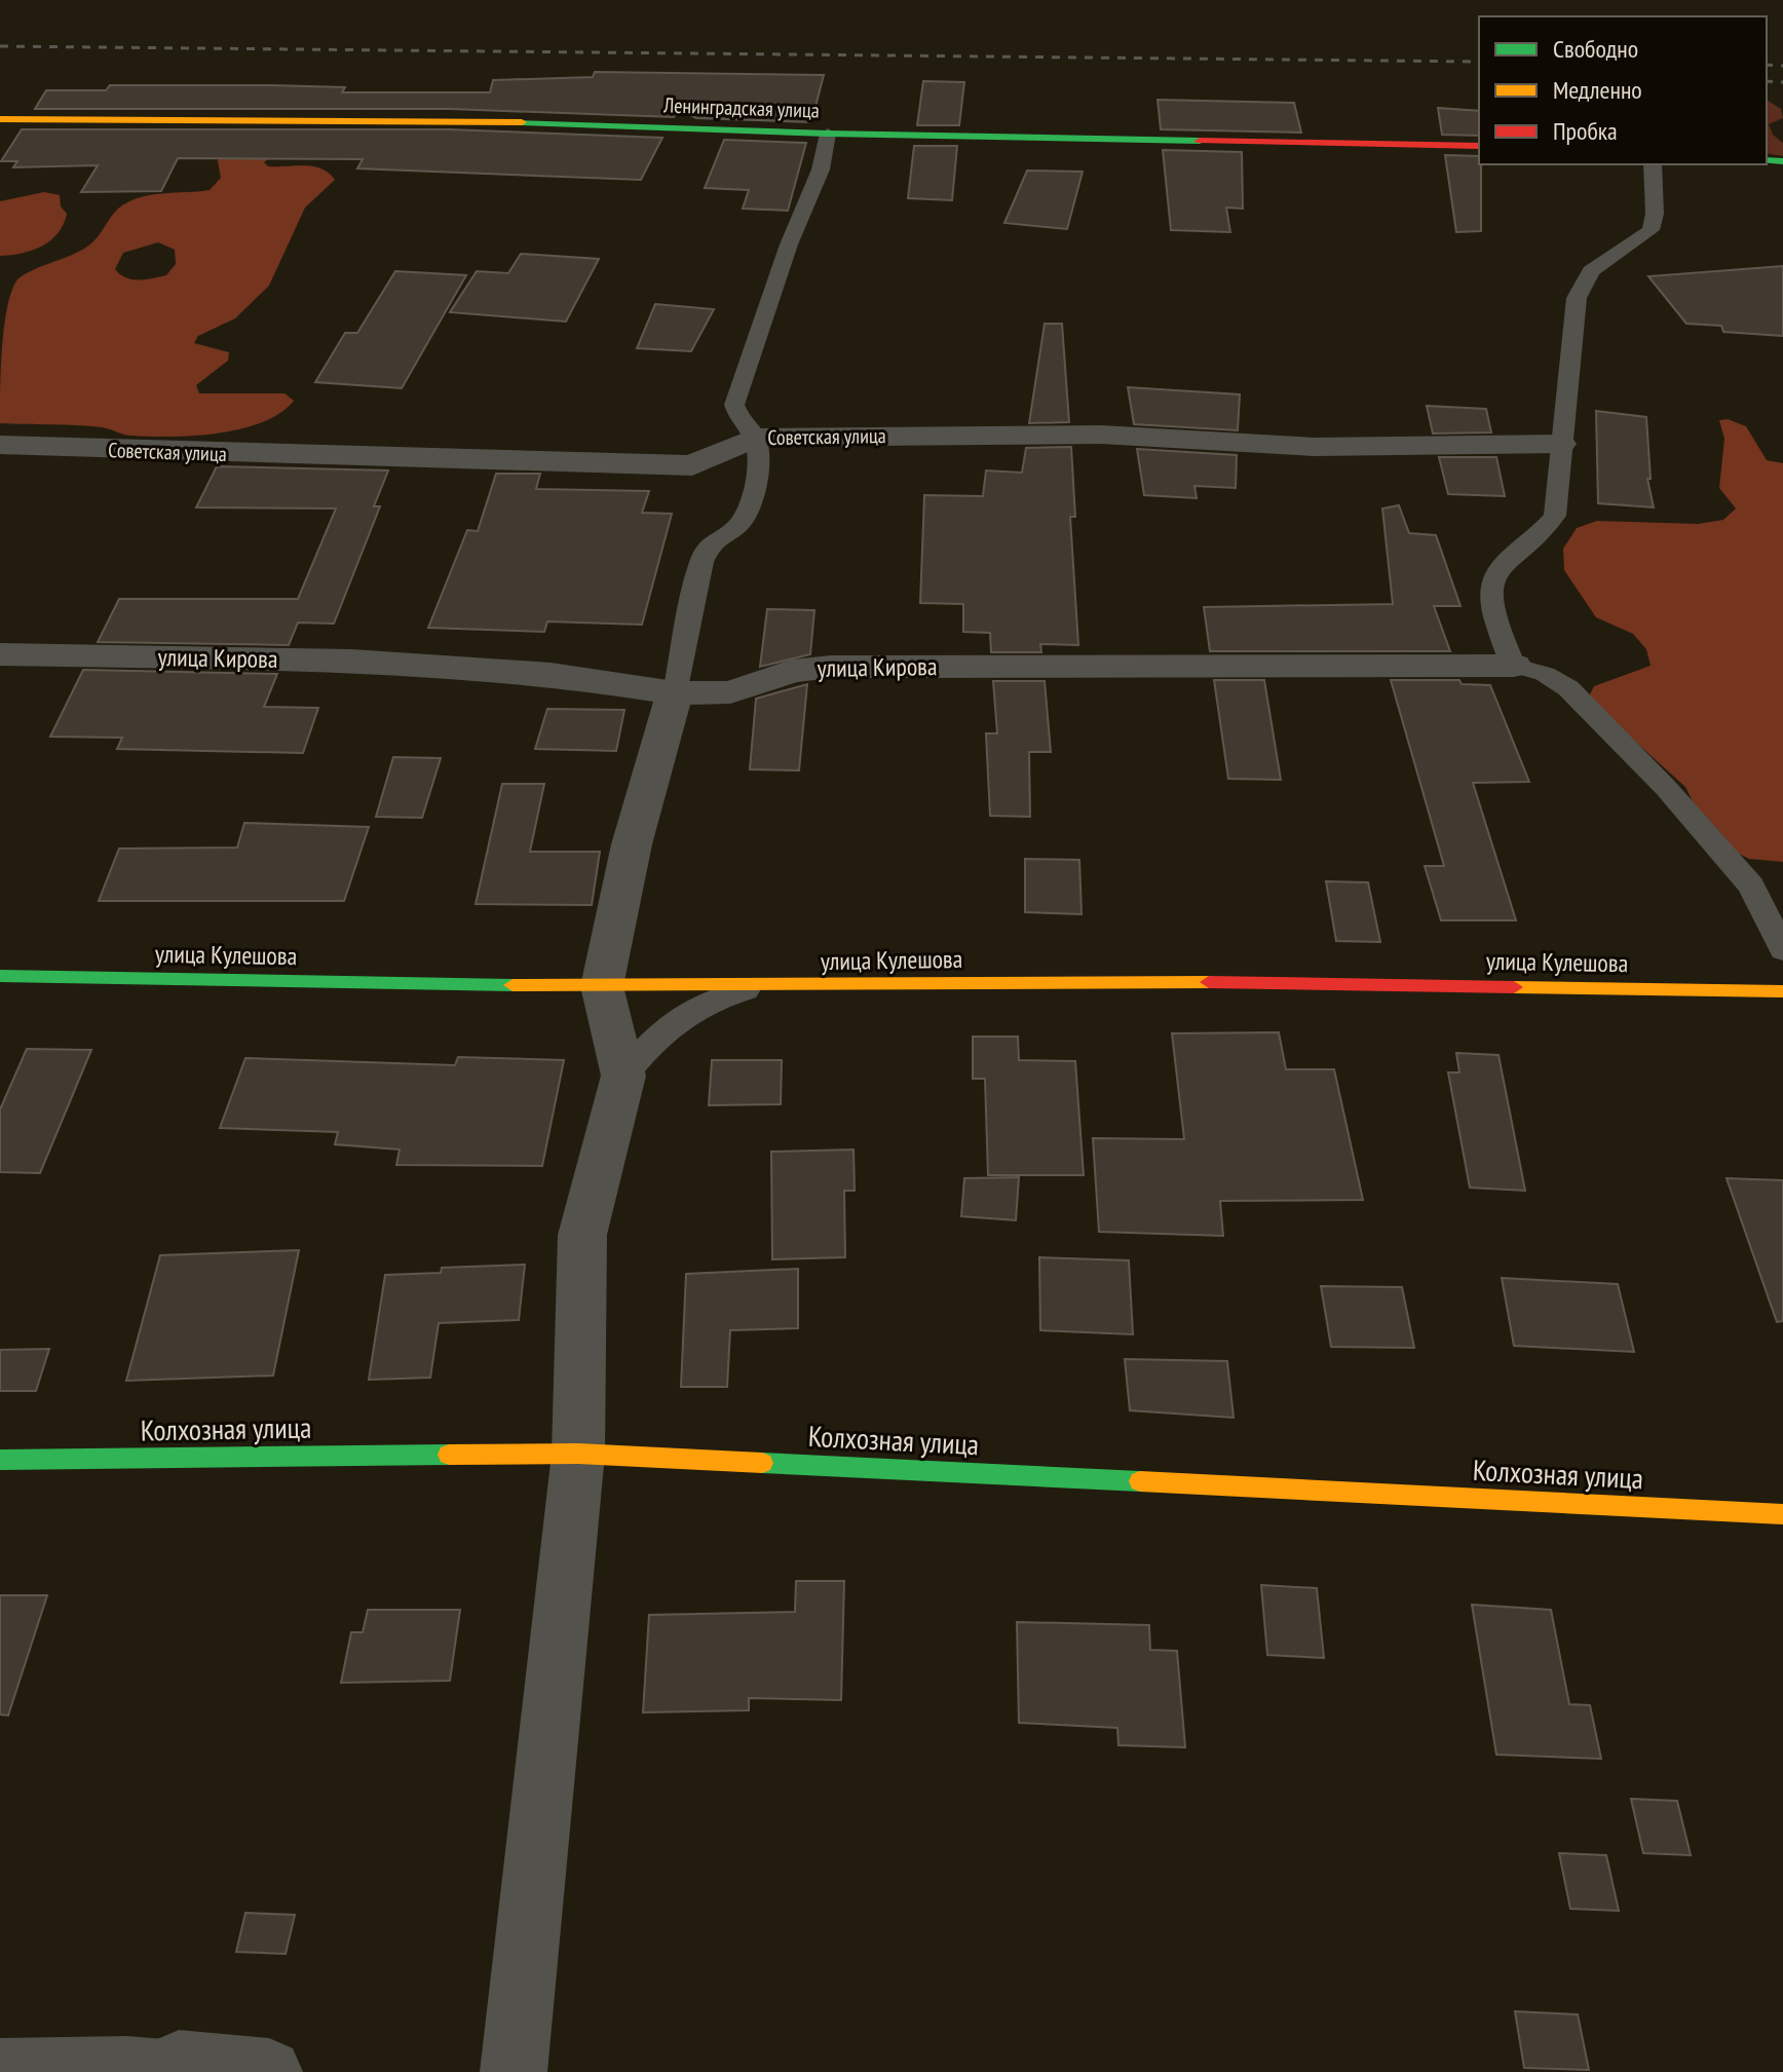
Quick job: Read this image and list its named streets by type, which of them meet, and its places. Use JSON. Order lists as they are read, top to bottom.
{
  "streets": {
    "street": [
      "Ленинградская улица",
      "Советская улица",
      "улица Кирова",
      "улица Кулешова",
      "Колхозная улица"
    ]
  },
  "legend": ["Свободно", "Медленно", "Пробка"]
}
